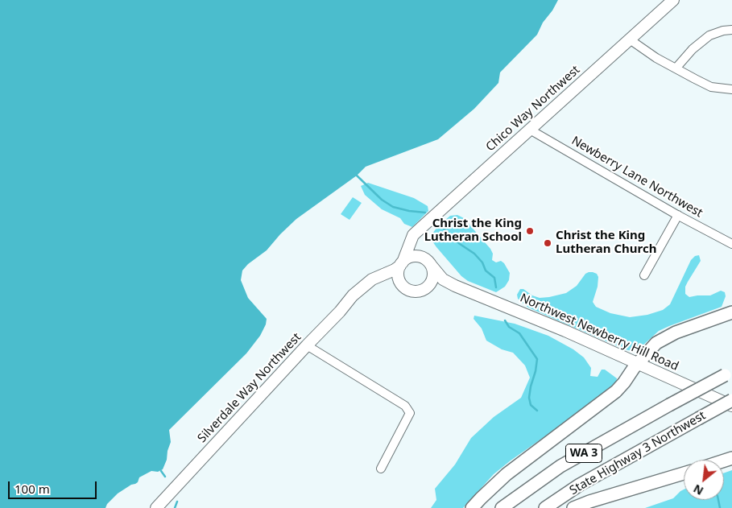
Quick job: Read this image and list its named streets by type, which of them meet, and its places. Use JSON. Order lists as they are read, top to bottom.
{
  "streets": {
    "highway": ["WA 3", "State Highway 3 Northwest"],
    "main road": ["Chico Way Northwest", "Northwest Newberry Hill Road", "Silverdale Way Northwest"],
    "street": ["Newberry Lane Northwest"]
  },
  "crossings": [
    ["Chico Way Northwest", "Newberry Lane Northwest"],
    ["Chico Way Northwest", "Northwest Newberry Hill Road"],
    ["Chico Way Northwest", "Silverdale Way Northwest"],
    ["Northwest Newberry Hill Road", "Silverdale Way Northwest"]
  ],
  "places": ["Christ the King Lutheran School", "Christ the King Lutheran Church"],
  "scale_bar": "100 m",
  "north": "bottom left"
}
